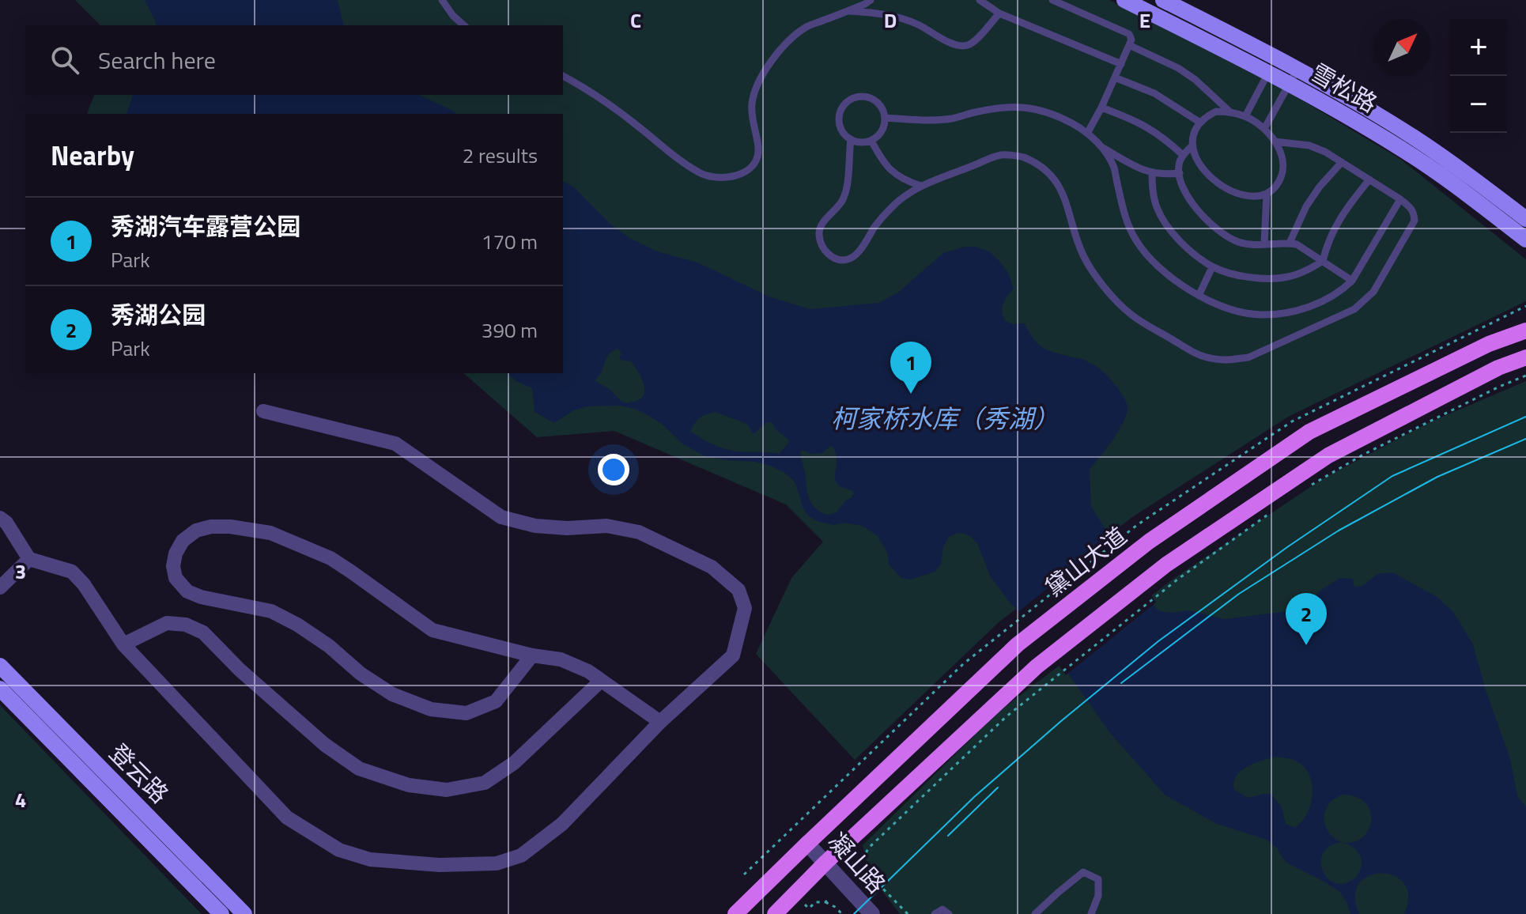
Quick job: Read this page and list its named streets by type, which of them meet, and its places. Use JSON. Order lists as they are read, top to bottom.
{
  "streets": {
    "main road": ["雪松路", "黛山大道", "登云路"],
    "street": ["凝山路"]
  },
  "crossings": [
    ["黛山大道", "凝山路"]
  ],
  "water": ["柯家桥水库（秀湖）"],
  "north": "top right",
  "page": {
    "map_buttons": ["+", "−"],
    "search": "Search here",
    "heading": ["Nearby", "2 results"],
    "list": [
      {
        "mark": "1",
        "name": "秀湖汽车露营公园",
        "note": "Park",
        "value": "170 m"
      },
      {
        "mark": "2",
        "name": "秀湖公园",
        "note": "Park",
        "value": "390 m"
      }
    ],
    "pins": ["1", "2"]
  },
  "grid": {
    "columns": ["C", "D", "E"],
    "rows": ["3", "4"]
  }
}
